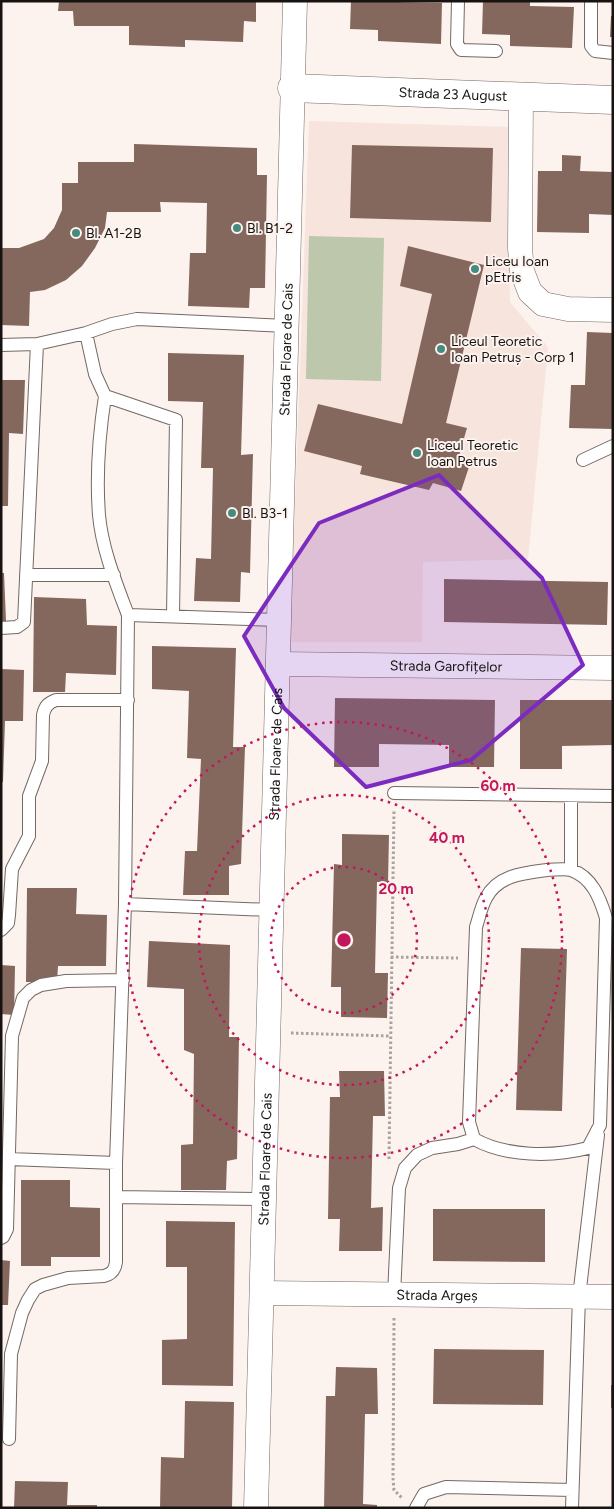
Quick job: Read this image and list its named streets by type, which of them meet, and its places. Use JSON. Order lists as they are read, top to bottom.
{
  "streets": {
    "main road": ["Strada 23 August"],
    "street": ["Strada Floare de Cais", "Strada Garofițelor", "Strada Argeș"]
  },
  "crossings": [
    ["Strada 23 August", "Strada Floare de Cais"],
    ["Strada Floare de Cais", "Strada Garofițelor"],
    ["Strada Floare de Cais", "Strada Argeș"]
  ],
  "places": [
    "Bl. B1-2",
    "Bl. A1-2B",
    "Liceu Ioan pEtris",
    "Liceul Teoretic Ioan Petruș - Corp 1",
    "Liceul Teoretic Ioan Petrus",
    "Bl. B3-1"
  ],
  "rings": ["60 m", "40 m", "20 m"]
}
